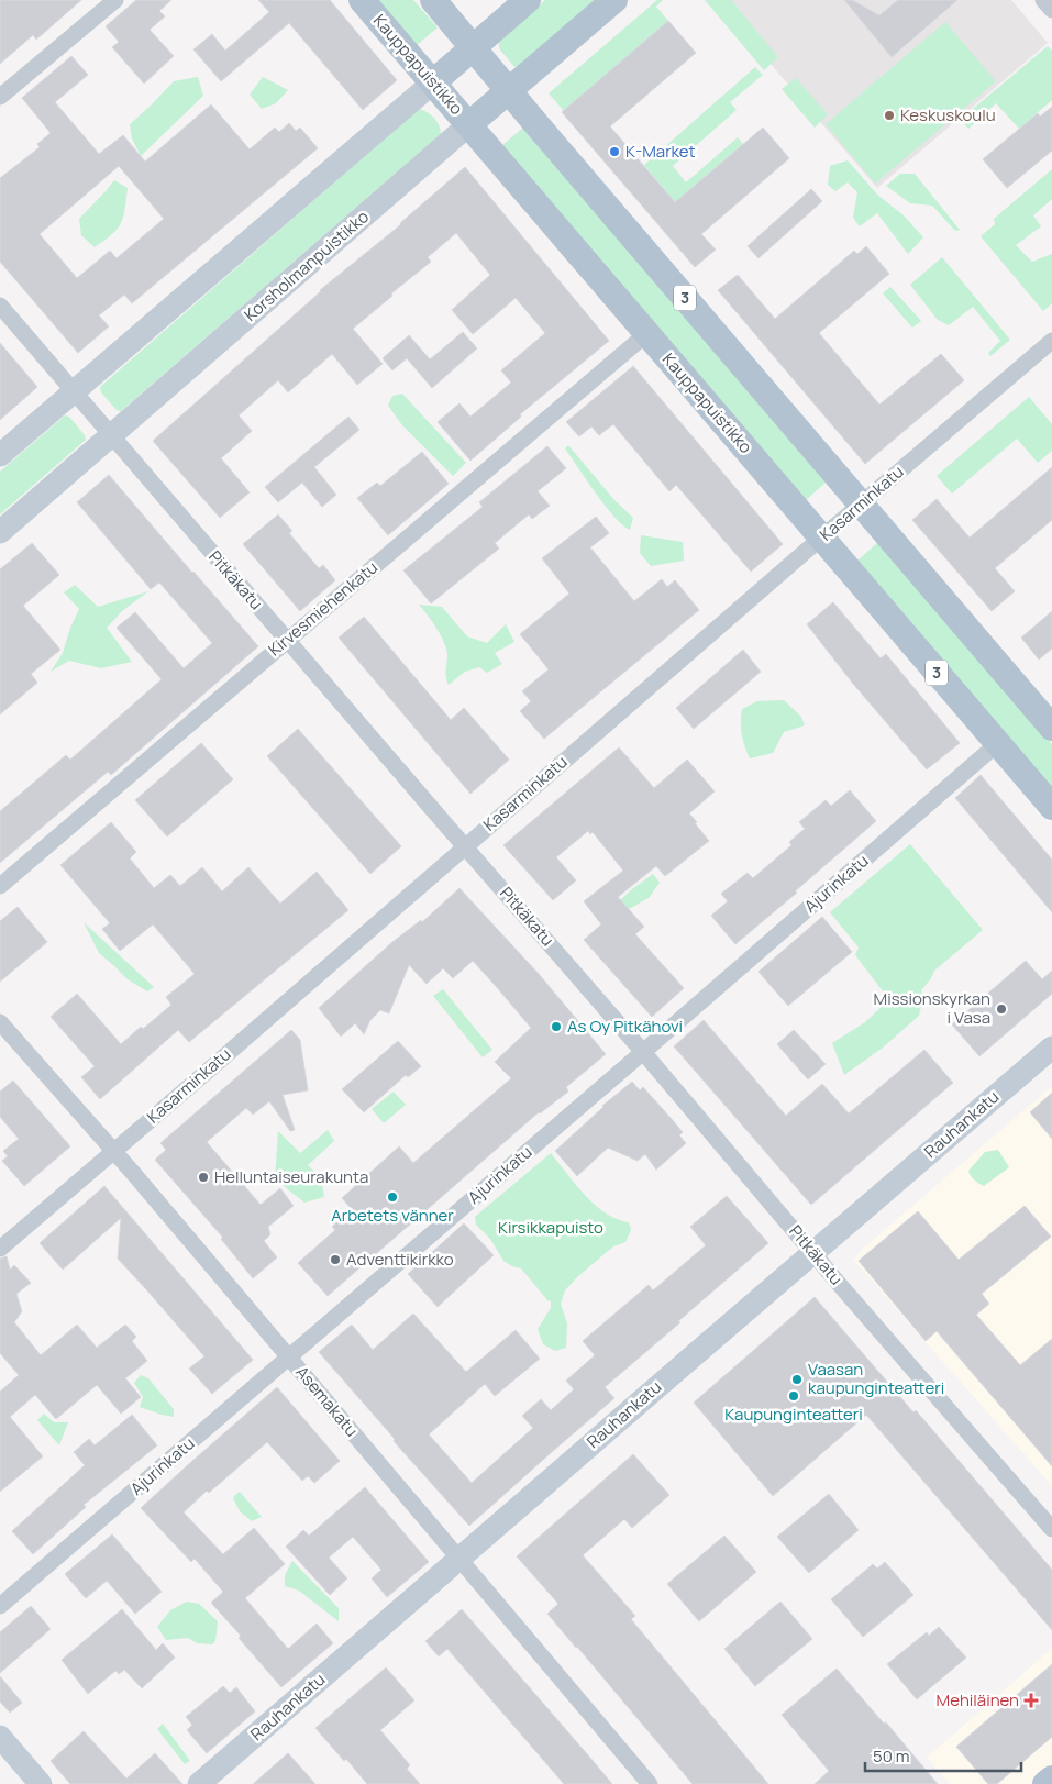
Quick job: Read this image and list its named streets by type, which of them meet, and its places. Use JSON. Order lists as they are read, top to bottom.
{
  "streets": {
    "main road": [
      "Kauppapuistikko",
      "Korsholmanpuistikko",
      "3",
      "Rauhankatu"
    ],
    "street": [
      "Kasarminkatu",
      "Pitkäkatu",
      "Kirvesmiehenkatu",
      "Ajurinkatu",
      "Asemakatu"
    ]
  },
  "crossings": [
    ["Kauppapuistikko", "Korsholmanpuistikko"],
    ["Kauppapuistikko", "Kasarminkatu"],
    ["Kauppapuistikko", "Kirvesmiehenkatu"],
    ["Kauppapuistikko", "Ajurinkatu"],
    ["Korsholmanpuistikko", "3"],
    ["Korsholmanpuistikko", "Pitkäkatu"],
    ["3", "Kasarminkatu"],
    ["Kasarminkatu", "Pitkäkatu"],
    ["Kasarminkatu", "Asemakatu"],
    ["Pitkäkatu", "Kirvesmiehenkatu"],
    ["Pitkäkatu", "Ajurinkatu"],
    ["Pitkäkatu", "Rauhankatu"],
    ["Ajurinkatu", "Asemakatu"],
    ["Rauhankatu", "Asemakatu"]
  ],
  "parks": ["Kirsikkapuisto"],
  "places": {
    "other": [
      "Keskuskoulu",
      "K-Market",
      "Missionskyrkan i Vasa",
      "As Oy Pitkähovi",
      "Helluntaiseurakunta",
      "Arbetets vänner",
      "Adventtikirkko",
      "Vaasan kaupunginteatteri",
      "Kaupunginteatteri"
    ],
    "health": ["Mehiläinen"]
  },
  "scale_bar": "50 m"
}
